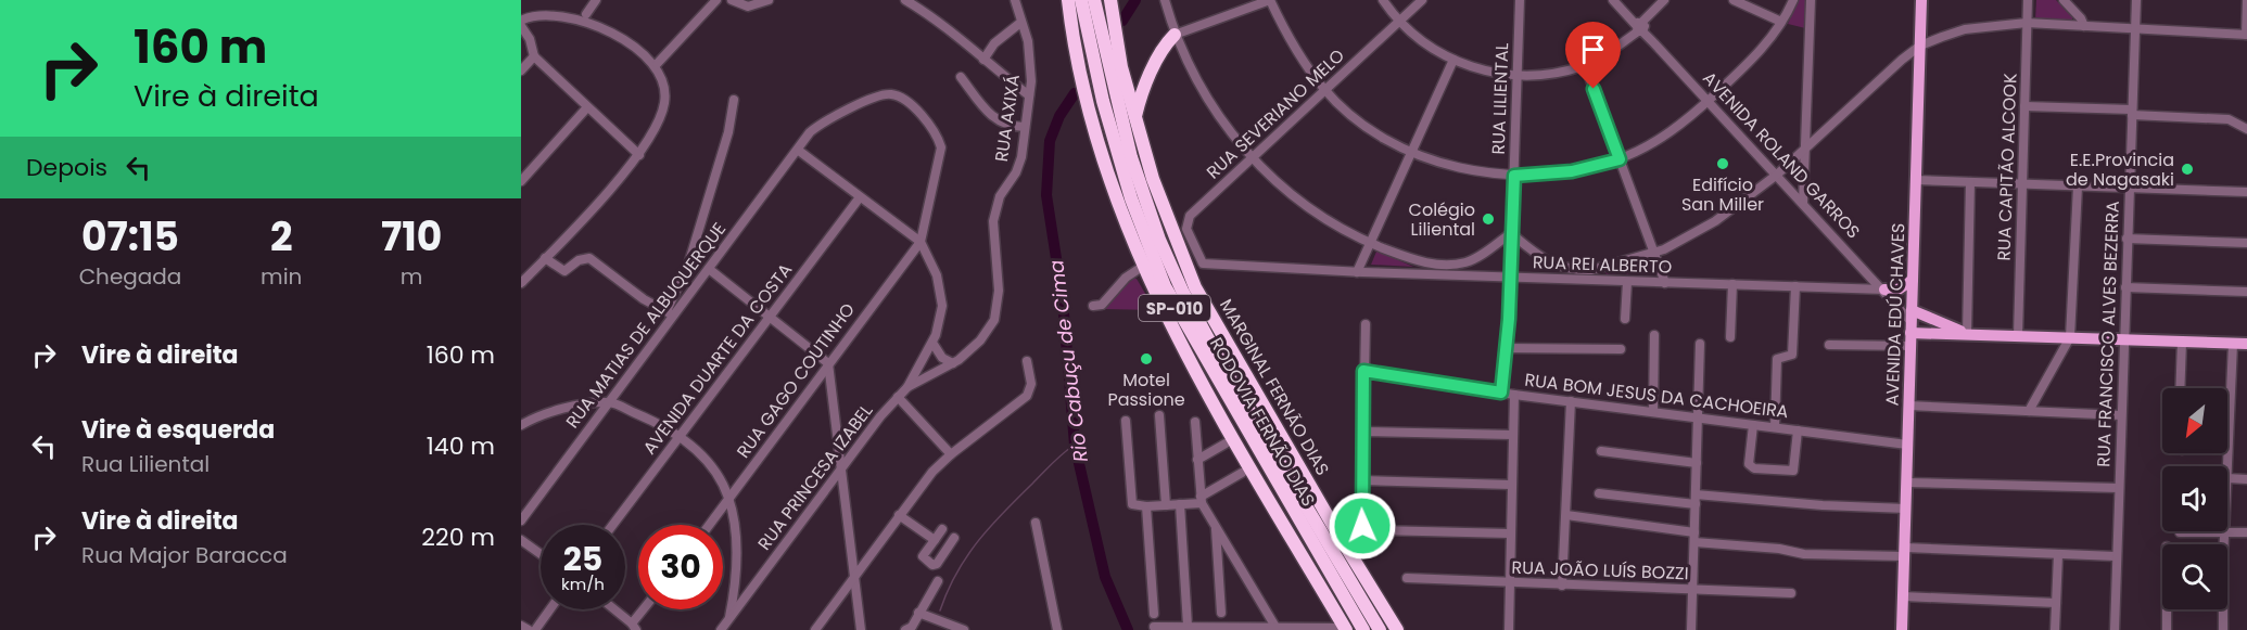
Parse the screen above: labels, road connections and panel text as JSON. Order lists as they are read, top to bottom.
{
  "streets": {
    "highway": ["SP-010", "MARGINAL FERNÃO DIAS", "RODOVIA FERNÃO DIAS"],
    "main road": ["AVENIDA ROLAND GARROS", "AVENIDA EDÚ CHAVES"],
    "street": [
      "RUA LILIENTAL",
      "RUA SEVERIANO MELO",
      "RUA AXIXÁ",
      "RUA CAPITÃO ALCOOK",
      "RUA REI ALBERTO",
      "RUA MATIAS DE ALBUQUERQUE",
      "RUA FRANCISCO ALVES BEZERRA",
      "AVENIDA DUARTE DA COSTA",
      "RUA GAGO COUTINHO",
      "RUA BOM JESUS DA CACHOEIRA",
      "RUA PRINCESA IZABEL",
      "RUA JOÃO LUÍS BOZZI"
    ]
  },
  "crossings": [
    ["RUA LILIENTAL", "RUA REI ALBERTO"],
    ["RUA LILIENTAL", "RUA BOM JESUS DA CACHOEIRA"],
    ["RUA SEVERIANO MELO", "RUA REI ALBERTO"],
    ["RUA AXIXÁ", "RUA PRINCESA IZABEL"],
    ["AVENIDA ROLAND GARROS", "RUA CAPITÃO ALCOOK"],
    ["AVENIDA ROLAND GARROS", "RUA REI ALBERTO"],
    ["AVENIDA ROLAND GARROS", "AVENIDA EDÚ CHAVES"],
    ["AVENIDA ROLAND GARROS", "RUA FRANCISCO ALVES BEZERRA"],
    ["AVENIDA EDÚ CHAVES", "RUA BOM JESUS DA CACHOEIRA"],
    ["RUA MATIAS DE ALBUQUERQUE", "RUA GAGO COUTINHO"],
    ["RUA MATIAS DE ALBUQUERQUE", "RUA PRINCESA IZABEL"],
    ["RUA GAGO COUTINHO", "RUA PRINCESA IZABEL"]
  ],
  "water": ["Rio Cabuçu de Cima"],
  "places": [
    "Edifício San Miller",
    "E.E.Provincia de Nagasaki",
    "Colégio Liliental",
    "Motel Passione"
  ],
  "north": "bottom left",
  "page": {
    "turn": ["160 m", "Vire à direita"],
    "then": "Depois",
    "eta": [
      "07:15",
      "Chegada",
      "2",
      "min",
      "710",
      "m"
    ],
    "list": [
      {
        "name": "Vire à direita",
        "value": "160 m"
      },
      {
        "name": "Vire à esquerda",
        "note": "Rua Liliental",
        "value": "140 m"
      },
      {
        "name": "Vire à direita",
        "note": "Rua Major Baracca",
        "value": "220 m"
      }
    ],
    "speed": "25 km/h",
    "limit": "30"
  }
}
